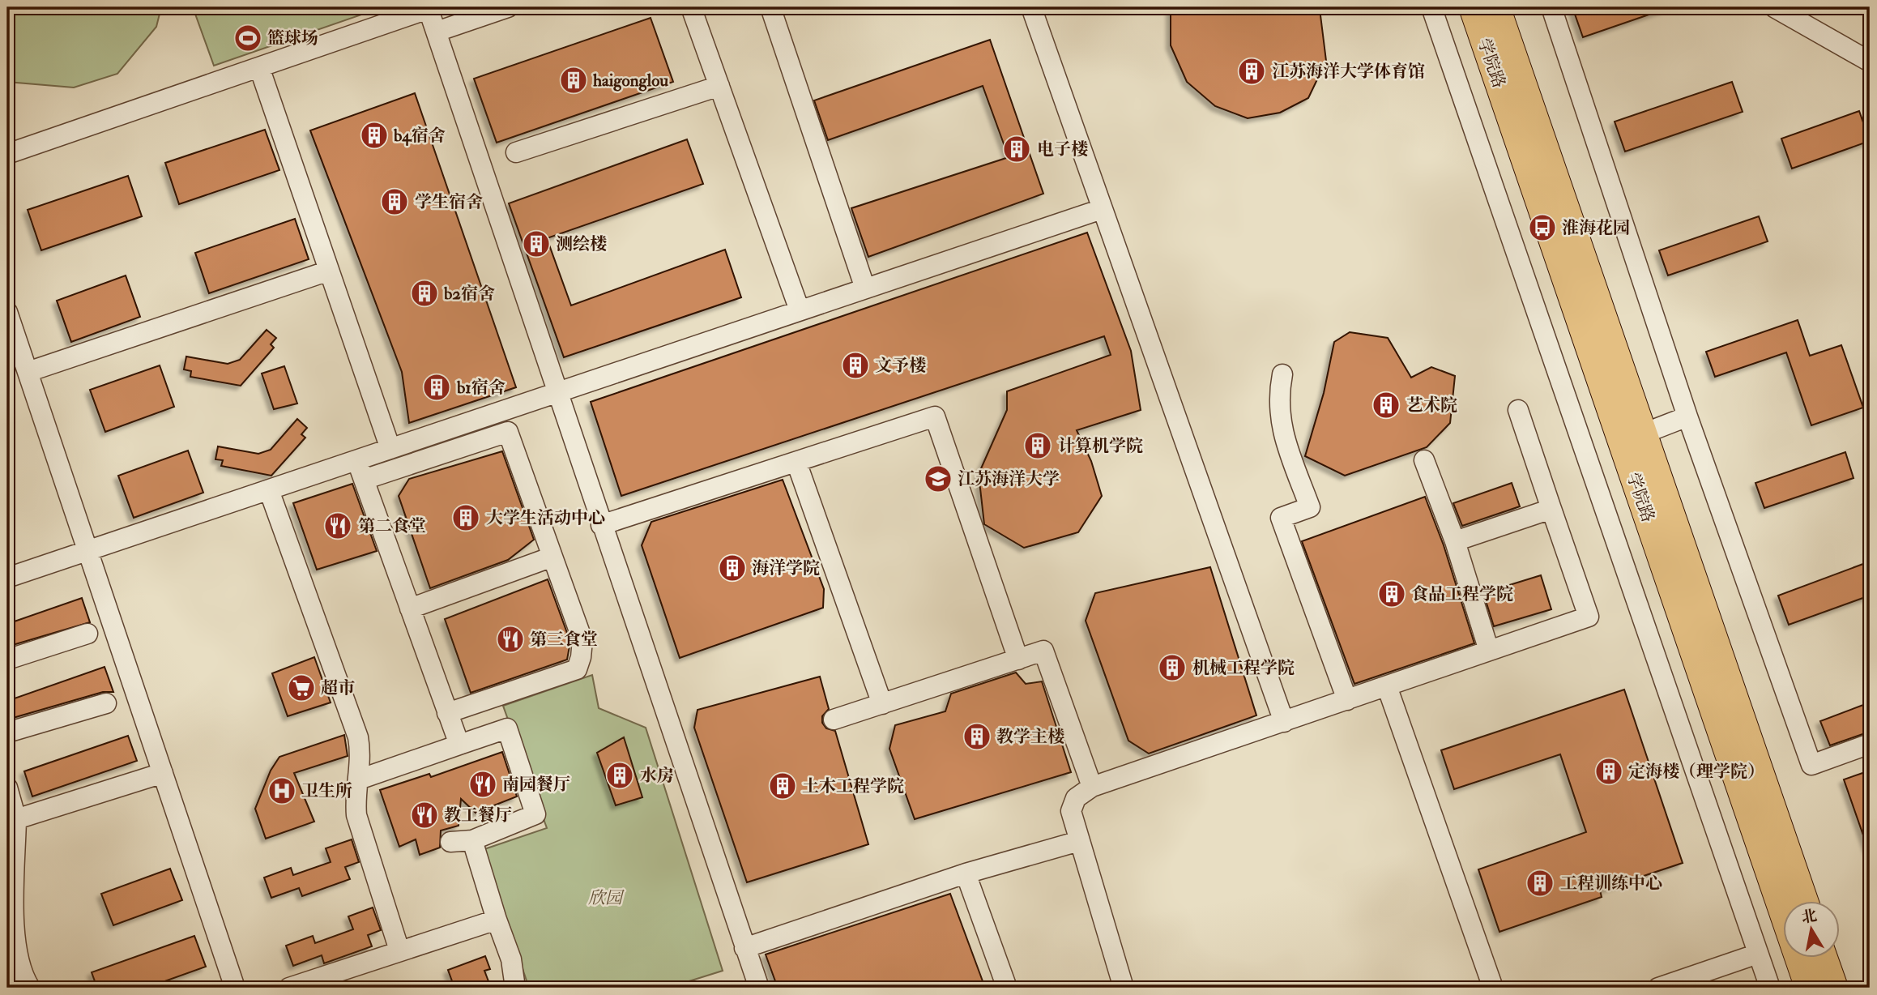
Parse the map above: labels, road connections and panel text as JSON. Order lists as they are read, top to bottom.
{
  "streets": {
    "main road": ["学院路"]
  },
  "parks": ["欣园"],
  "places": {
    "sports": ["篮球场"],
    "building": [
      "江苏海洋大学体育馆",
      "haigonglou",
      "b4宿舍",
      "电子楼",
      "学生宿舍",
      "测绘楼",
      "b2宿舍",
      "文予楼",
      "b1宿舍",
      "艺术院",
      "计算机学院",
      "大学生活动中心",
      "海洋学院",
      "食品工程学院",
      "机械工程学院",
      "教学主楼",
      "定海楼（理学院）",
      "水房",
      "土木工程学院",
      "工程训练中心"
    ],
    "bus stop": ["淮海花园"],
    "school or university": ["江苏海洋大学"],
    "restaurant": [
      "第二食堂",
      "第三食堂",
      "南园餐厅",
      "教工餐厅"
    ],
    "supermarket": ["超市"],
    "hospital": ["卫生所"]
  },
  "north": "top"
}
